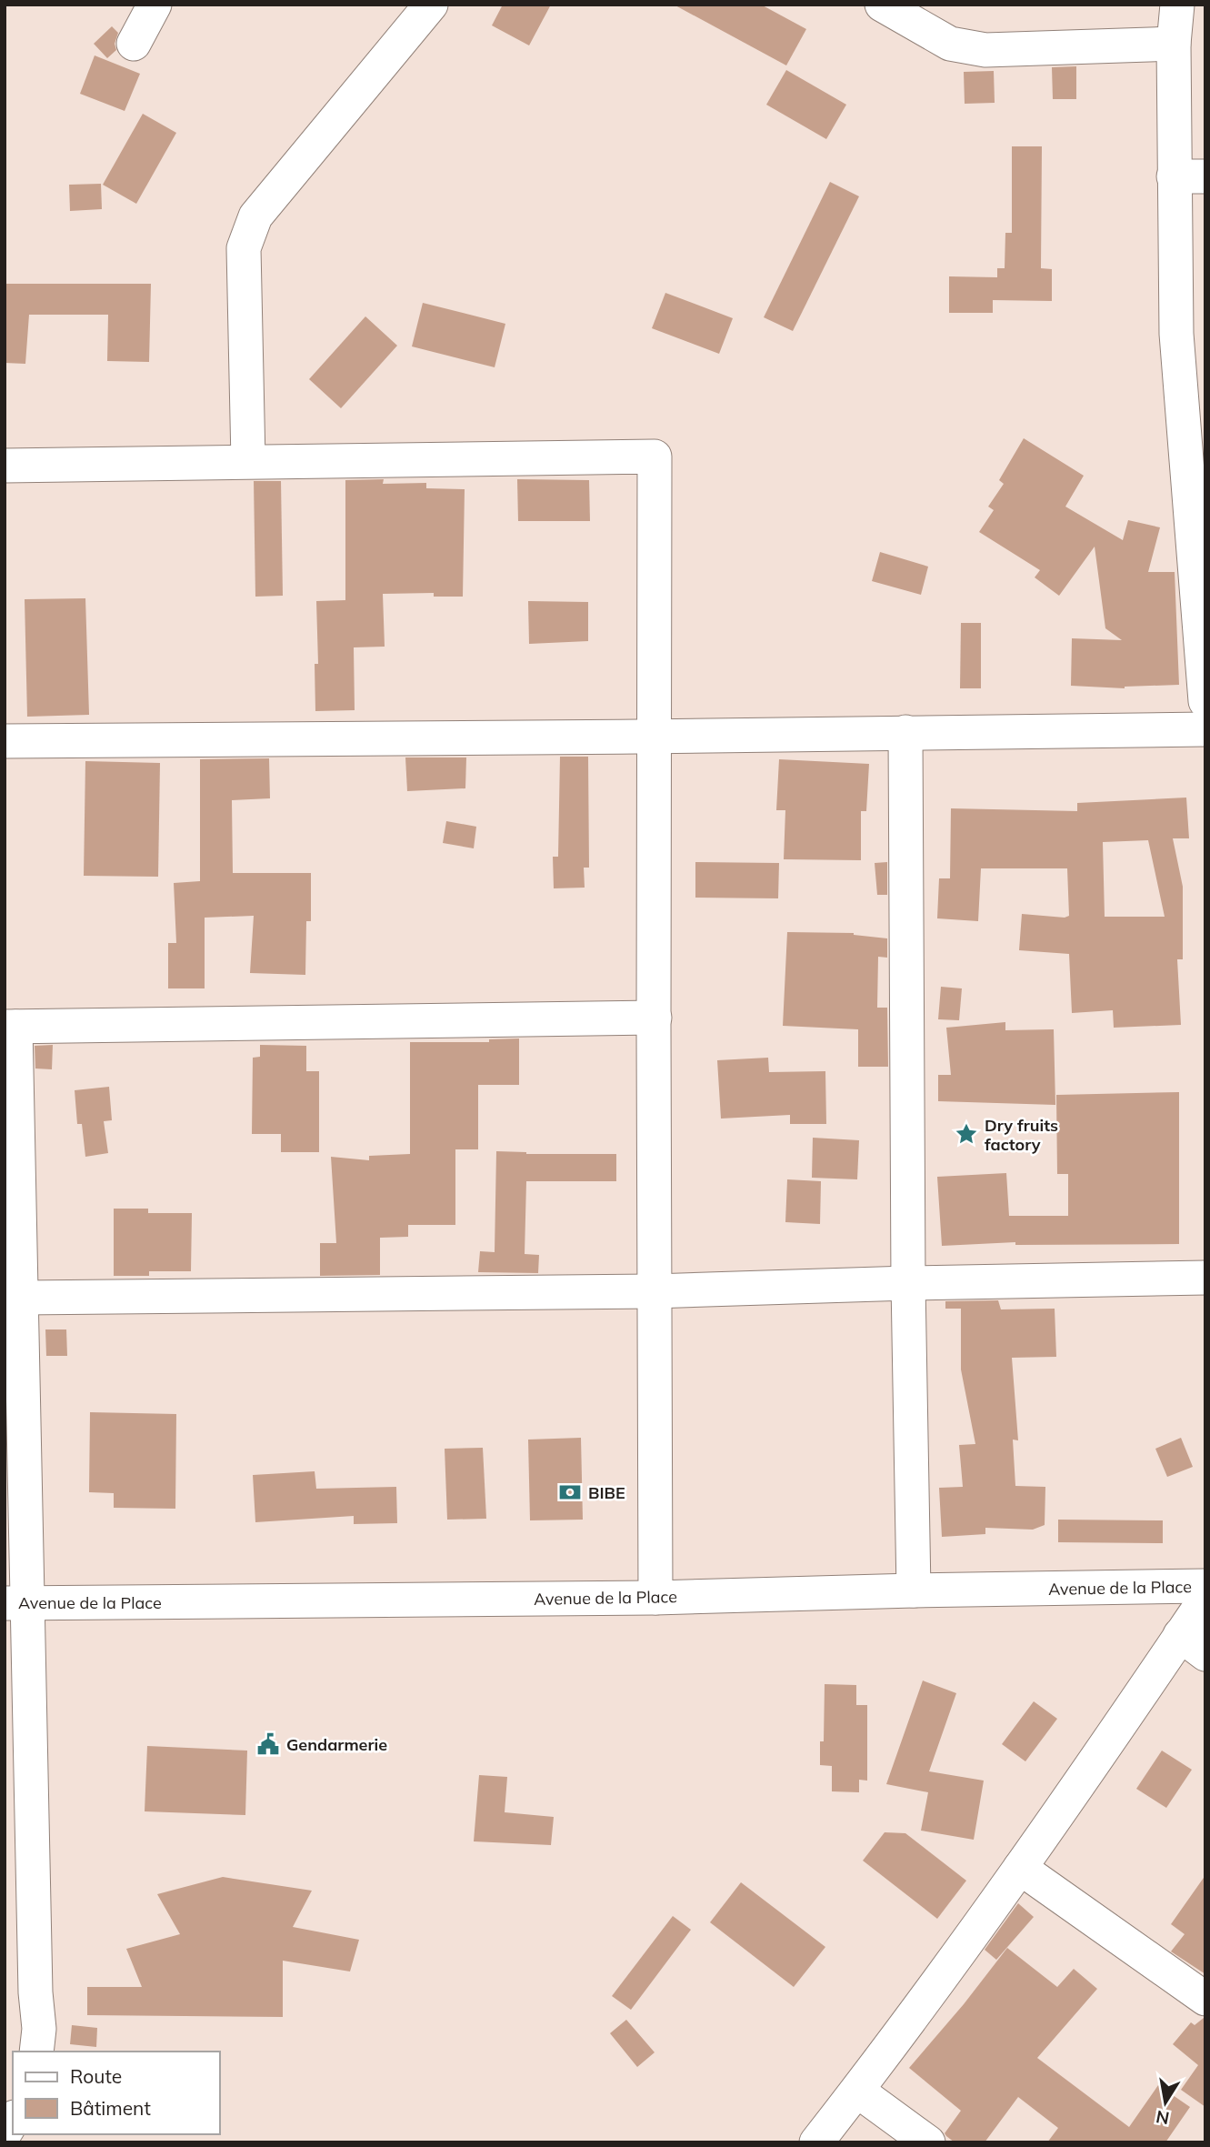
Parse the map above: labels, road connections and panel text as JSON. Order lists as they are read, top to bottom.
{
  "streets": {
    "street": ["Avenue de la Place"]
  },
  "places": {
    "place": ["Dry fruits factory"],
    "bank": ["BIBE"],
    "public building": ["Gendarmerie"]
  },
  "legend": ["Route", "Bâtiment"],
  "north": "bottom"
}
